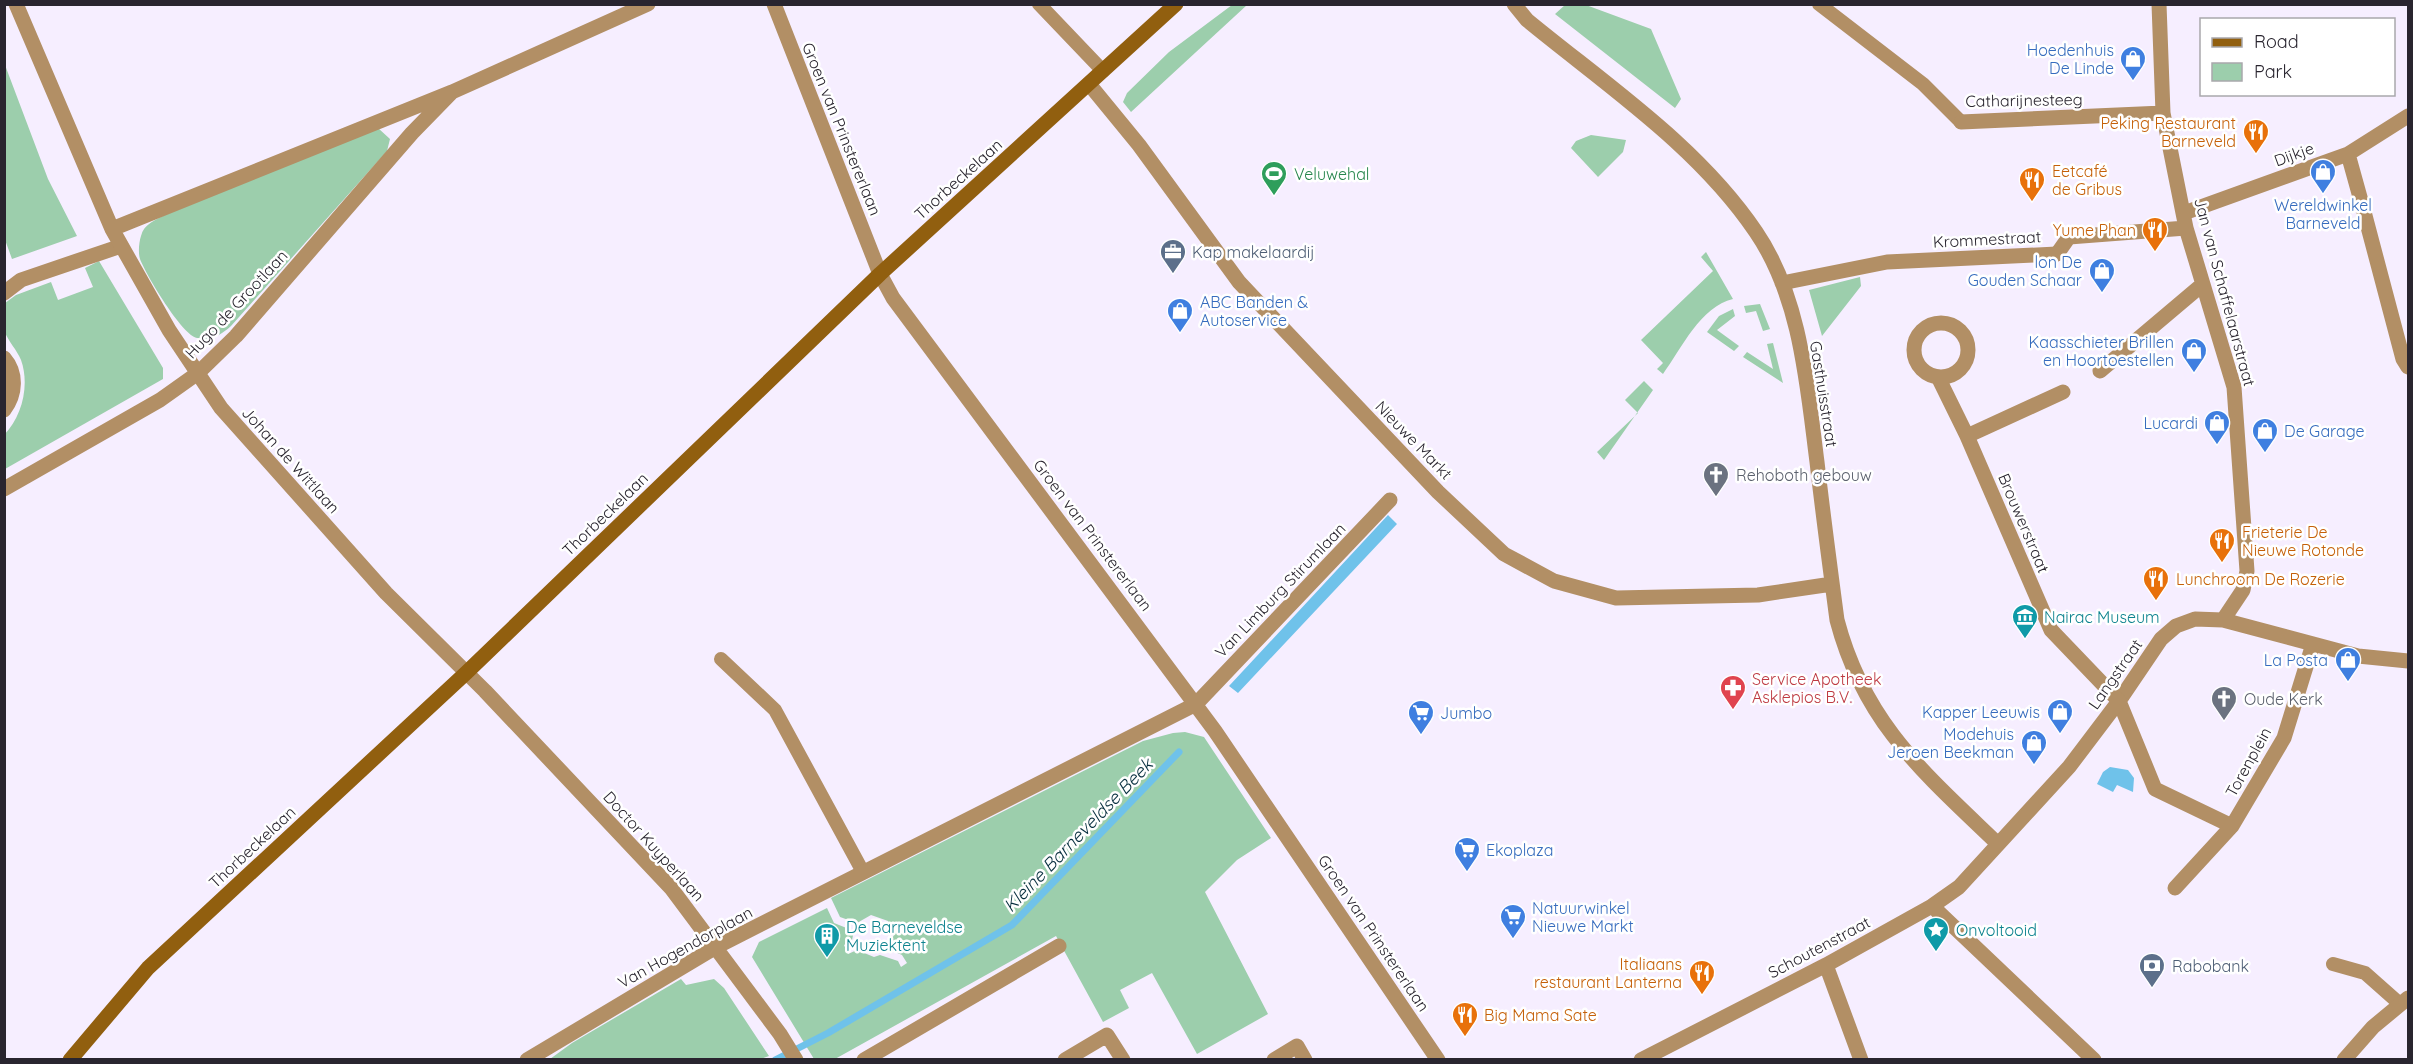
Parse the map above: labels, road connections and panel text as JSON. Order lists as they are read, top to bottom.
{
  "streets": {
    "main road": ["Thorbeckelaan"],
    "street": [
      "Catharijnesteeg",
      "Groen van Prinstererlaan",
      "Dijkje",
      "Krommestraat",
      "Jan van Schaffelaarstraat",
      "Hugo de Grootlaan",
      "Gasthuisstraat",
      "Nieuwe Markt",
      "Johan de Wittlaan",
      "Brouwerstraat",
      "Van Limburg Stirumlaan",
      "Langstraat",
      "Torenplein",
      "Doctor Kuyperlaan",
      "Van Hogendorplaan",
      "Schoutenstraat"
    ]
  },
  "crossings": [
    ["Catharijnesteeg", "Jan van Schaffelaarstraat"],
    ["Groen van Prinstererlaan", "Thorbeckelaan"],
    ["Groen van Prinstererlaan", "Van Limburg Stirumlaan"],
    ["Groen van Prinstererlaan", "Van Hogendorplaan"],
    ["Dijkje", "Krommestraat"],
    ["Dijkje", "Jan van Schaffelaarstraat"],
    ["Thorbeckelaan", "Nieuwe Markt"],
    ["Thorbeckelaan", "Johan de Wittlaan"],
    ["Thorbeckelaan", "Doctor Kuyperlaan"],
    ["Krommestraat", "Jan van Schaffelaarstraat"],
    ["Krommestraat", "Gasthuisstraat"],
    ["Jan van Schaffelaarstraat", "Langstraat"],
    ["Hugo de Grootlaan", "Johan de Wittlaan"],
    ["Gasthuisstraat", "Nieuwe Markt"],
    ["Gasthuisstraat", "Langstraat"],
    ["Gasthuisstraat", "Schoutenstraat"],
    ["Johan de Wittlaan", "Doctor Kuyperlaan"],
    ["Brouwerstraat", "Langstraat"],
    ["Van Limburg Stirumlaan", "Van Hogendorplaan"],
    ["Langstraat", "Torenplein"],
    ["Langstraat", "Schoutenstraat"],
    ["Doctor Kuyperlaan", "Van Hogendorplaan"]
  ],
  "water": ["Kleine Barneveldse Beek"],
  "places": {
    "shop": [
      "Hoedenhuis De Linde",
      "Wereldwinkel Barneveld",
      "lon De Gouden Schaar",
      "ABC Banden & Autoservice",
      "Kaasschieter Brillen en Hoortoestellen",
      "Lucardi",
      "De Garage",
      "La Posta",
      "Kapper Leeuwis",
      "Modehuis Jeroen Beekman"
    ],
    "restaurant": [
      "Peking Restaurant Barneveld",
      "Eetcafé de Gribus",
      "Yume Phan",
      "Frieterie De Nieuwe Rotonde",
      "Lunchroom De Rozerie",
      "Italiaans restaurant Lanterna",
      "Big Mama Sate"
    ],
    "sports": ["Veluwehal"],
    "office": ["Kap makelaardij"],
    "church": ["Rehoboth gebouw", "Oude Kerk"],
    "museum": ["Nairac Museum"],
    "pharmacy": ["Service Apotheek Asklepios B.V."],
    "supermarket": ["Jumbo", "Ekoplaza", "Natuurwinkel Nieuwe Markt"],
    "place": ["Onvoltooid"],
    "building": ["De Barneveldse Muziektent"],
    "bank": ["Rabobank"]
  },
  "legend": ["Road", "Park"]
}
